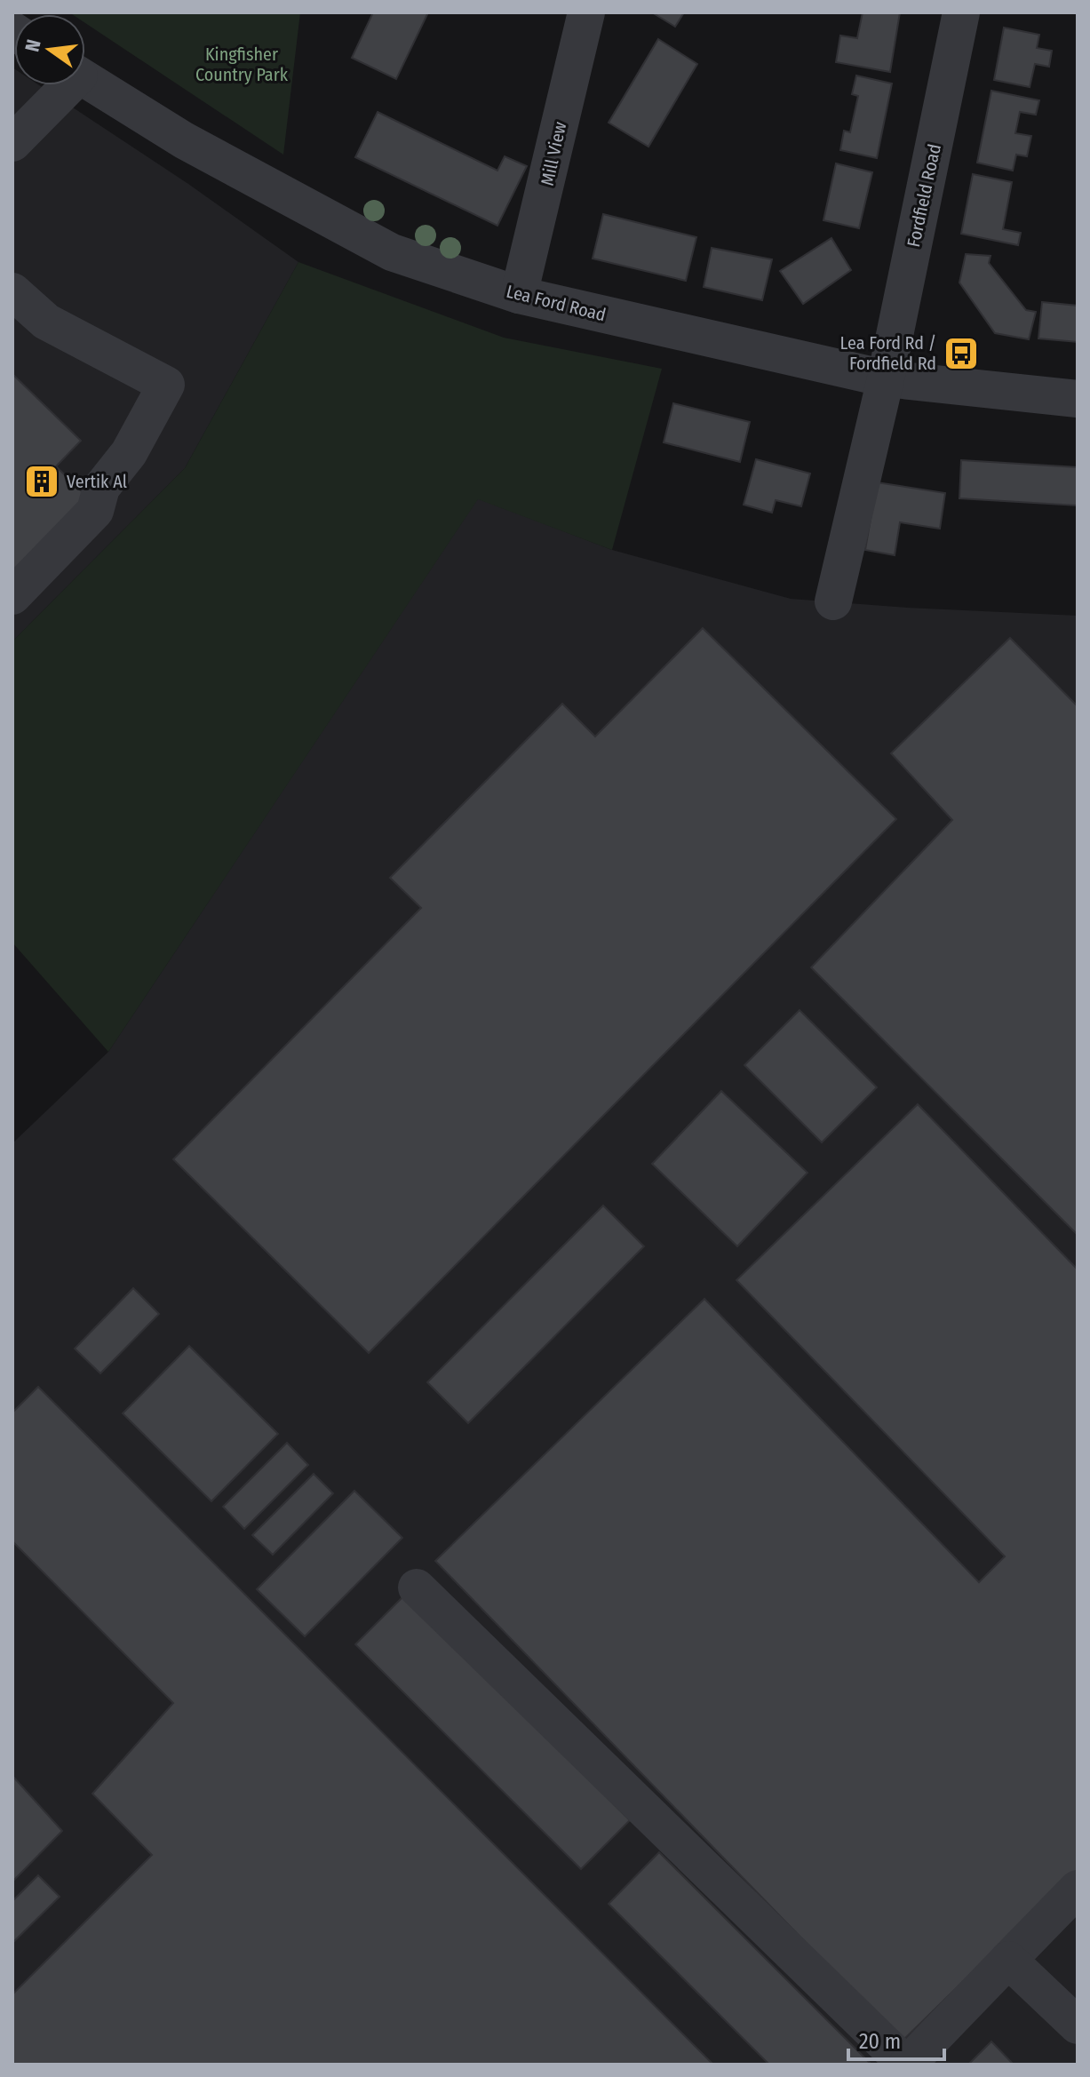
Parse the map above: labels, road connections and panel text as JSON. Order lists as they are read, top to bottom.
{
  "streets": {
    "street": ["Mill View", "Fordfield Road", "Lea Ford Road"]
  },
  "crossings": [
    ["Mill View", "Lea Ford Road"],
    ["Fordfield Road", "Lea Ford Road"]
  ],
  "parks": ["Kingfisher Country Park"],
  "places": {
    "bus stop": ["Lea Ford Rd / Fordfield Rd"],
    "building": ["Vertik Al"]
  },
  "scale_bar": "20 m",
  "north": "left"
}
